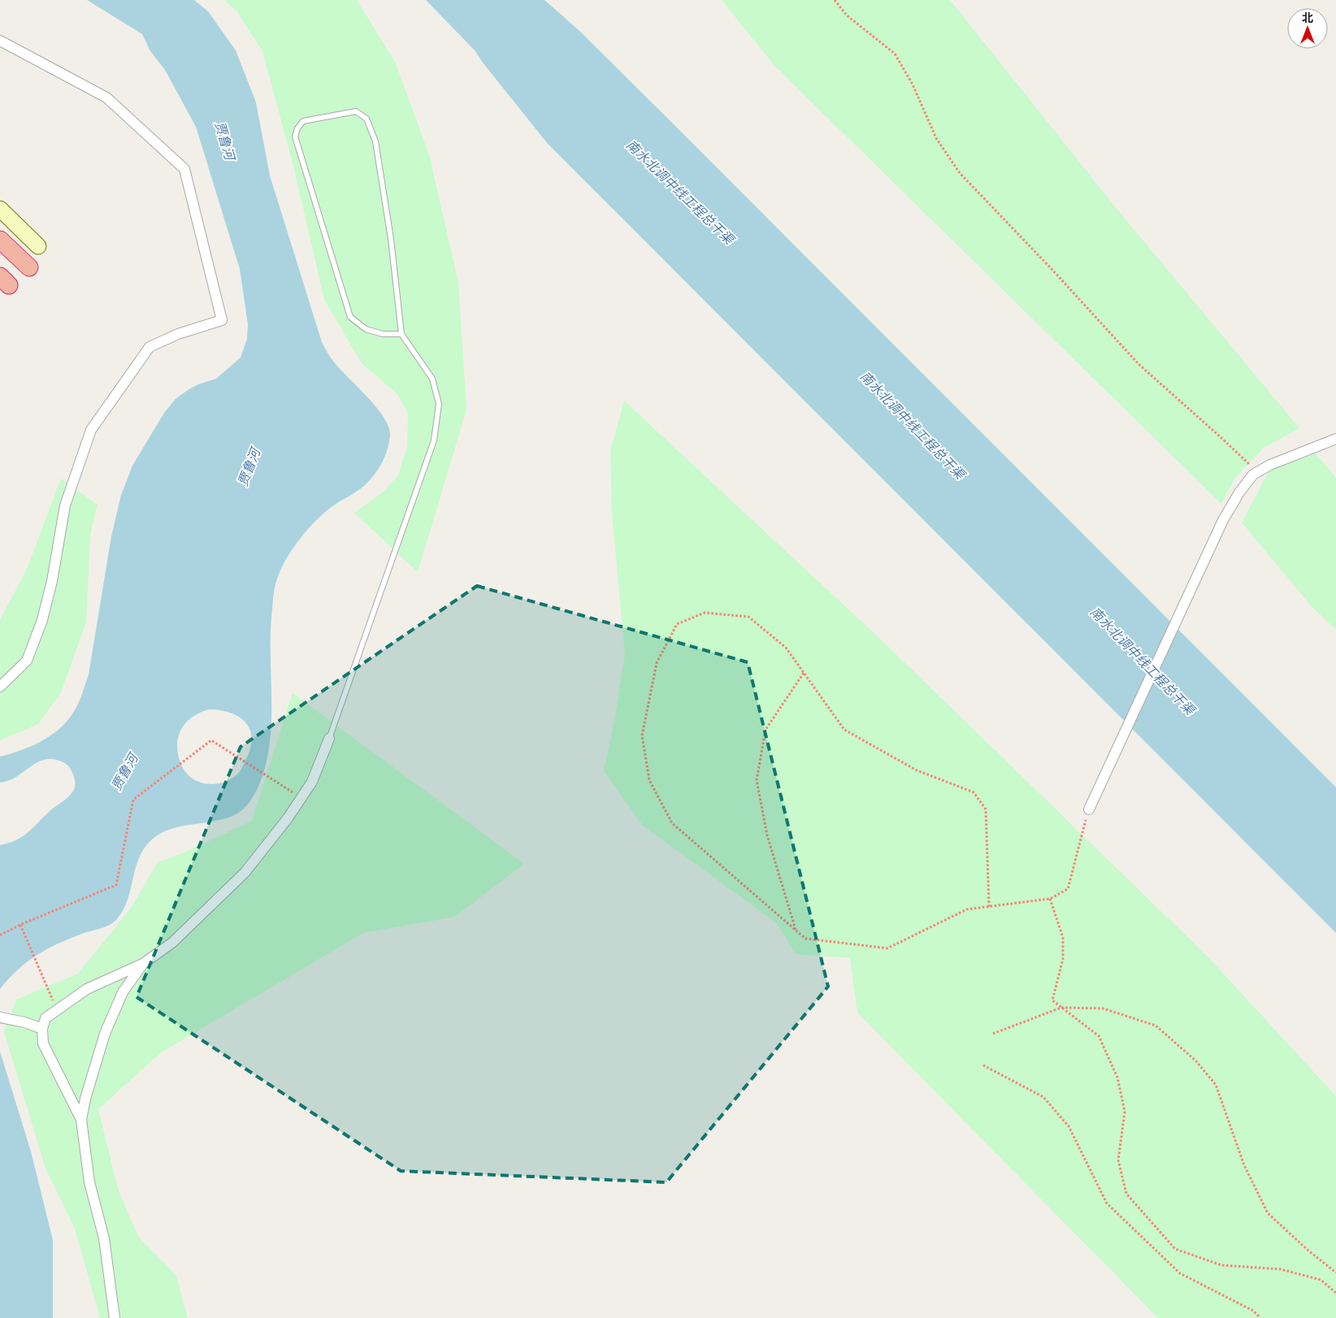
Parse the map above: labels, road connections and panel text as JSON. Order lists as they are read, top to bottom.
{
  "water": ["贾鲁河", "南水北调中线工程总干渠"],
  "north": "top"
}
